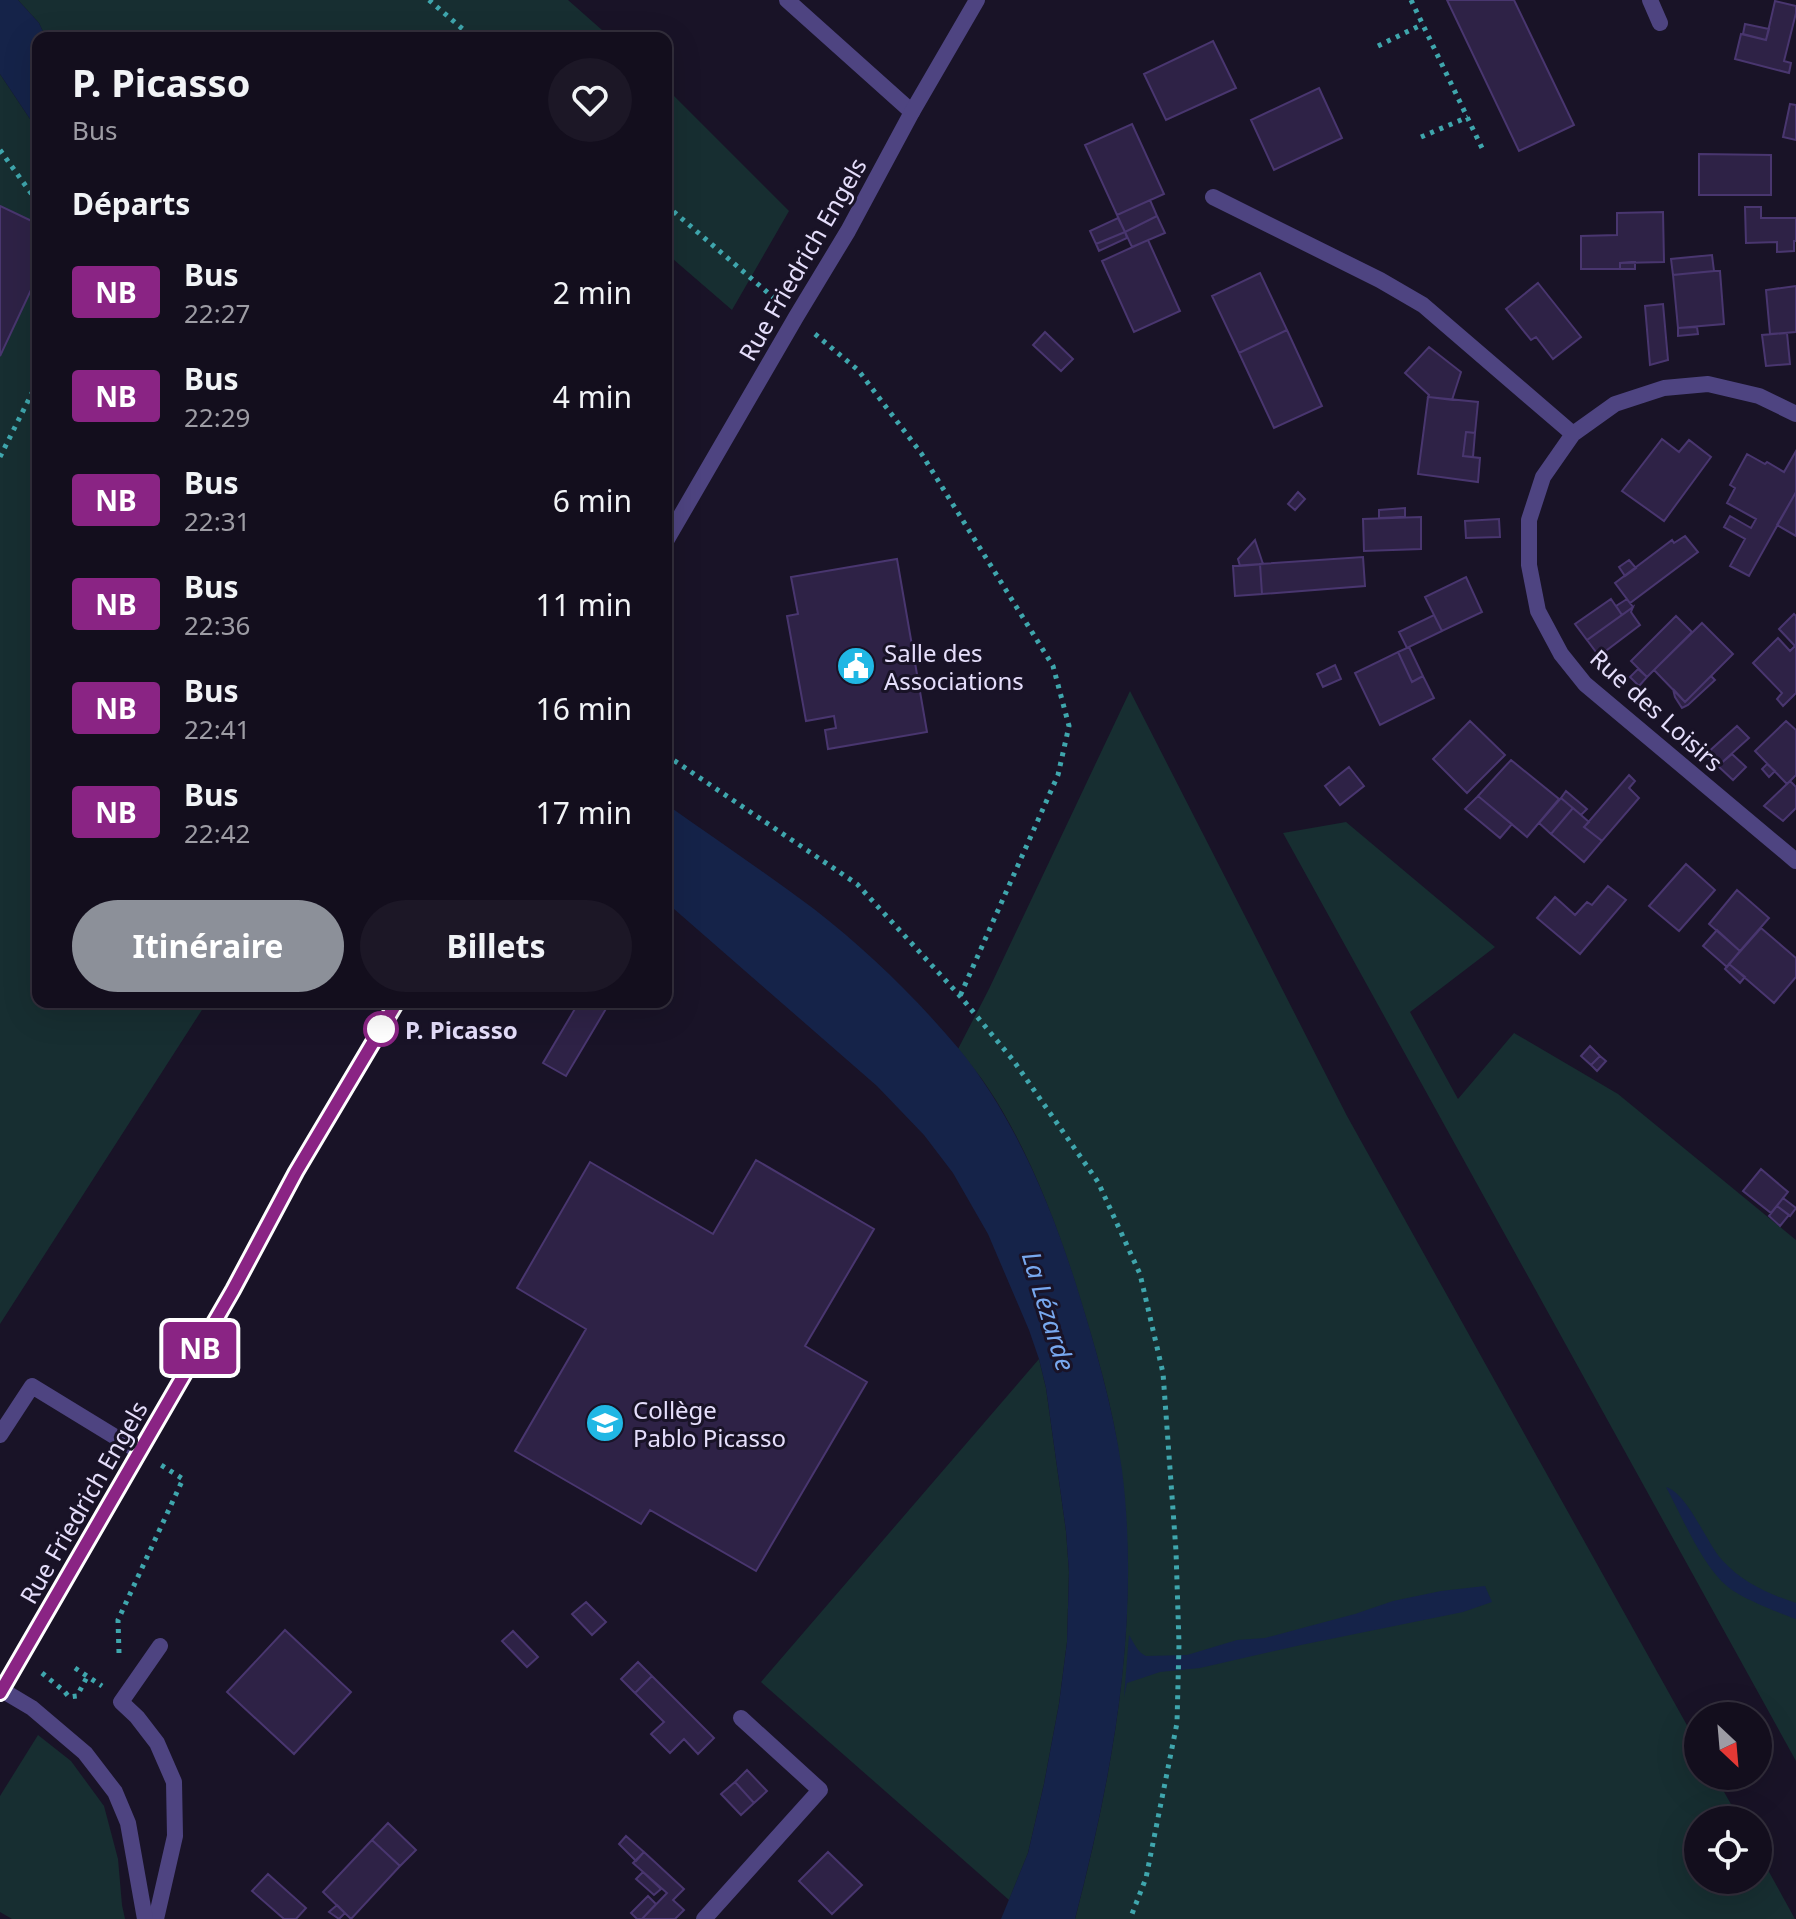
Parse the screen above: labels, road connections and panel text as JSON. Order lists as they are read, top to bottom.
{
  "streets": {
    "street": ["Rue Friedrich Engels", "Rue des Loisirs"]
  },
  "water": ["La Lézarde"],
  "places": {
    "public building": ["Salle des Associations"],
    "other": ["P. Picasso"],
    "school or university": ["Collège Pablo Picasso"]
  },
  "lines": ["bus line NB"],
  "north": "bottom right",
  "page": {
    "on_map": "NB",
    "heading": [
      ["P. Picasso", "Bus"],
      "Départs"
    ],
    "list": [
      {
        "mark": "NB",
        "name": "Bus",
        "note": "22:27",
        "value": "2 min"
      },
      {
        "mark": "NB",
        "name": "Bus",
        "note": "22:29",
        "value": "4 min"
      },
      {
        "mark": "NB",
        "name": "Bus",
        "note": "22:31",
        "value": "6 min"
      },
      {
        "mark": "NB",
        "name": "Bus",
        "note": "22:36",
        "value": "11 min"
      },
      {
        "mark": "NB",
        "name": "Bus",
        "note": "22:41",
        "value": "16 min"
      },
      {
        "mark": "NB",
        "name": "Bus",
        "note": "22:42",
        "value": "17 min"
      }
    ],
    "buttons": ["Itinéraire", "Billets"]
  }
}
